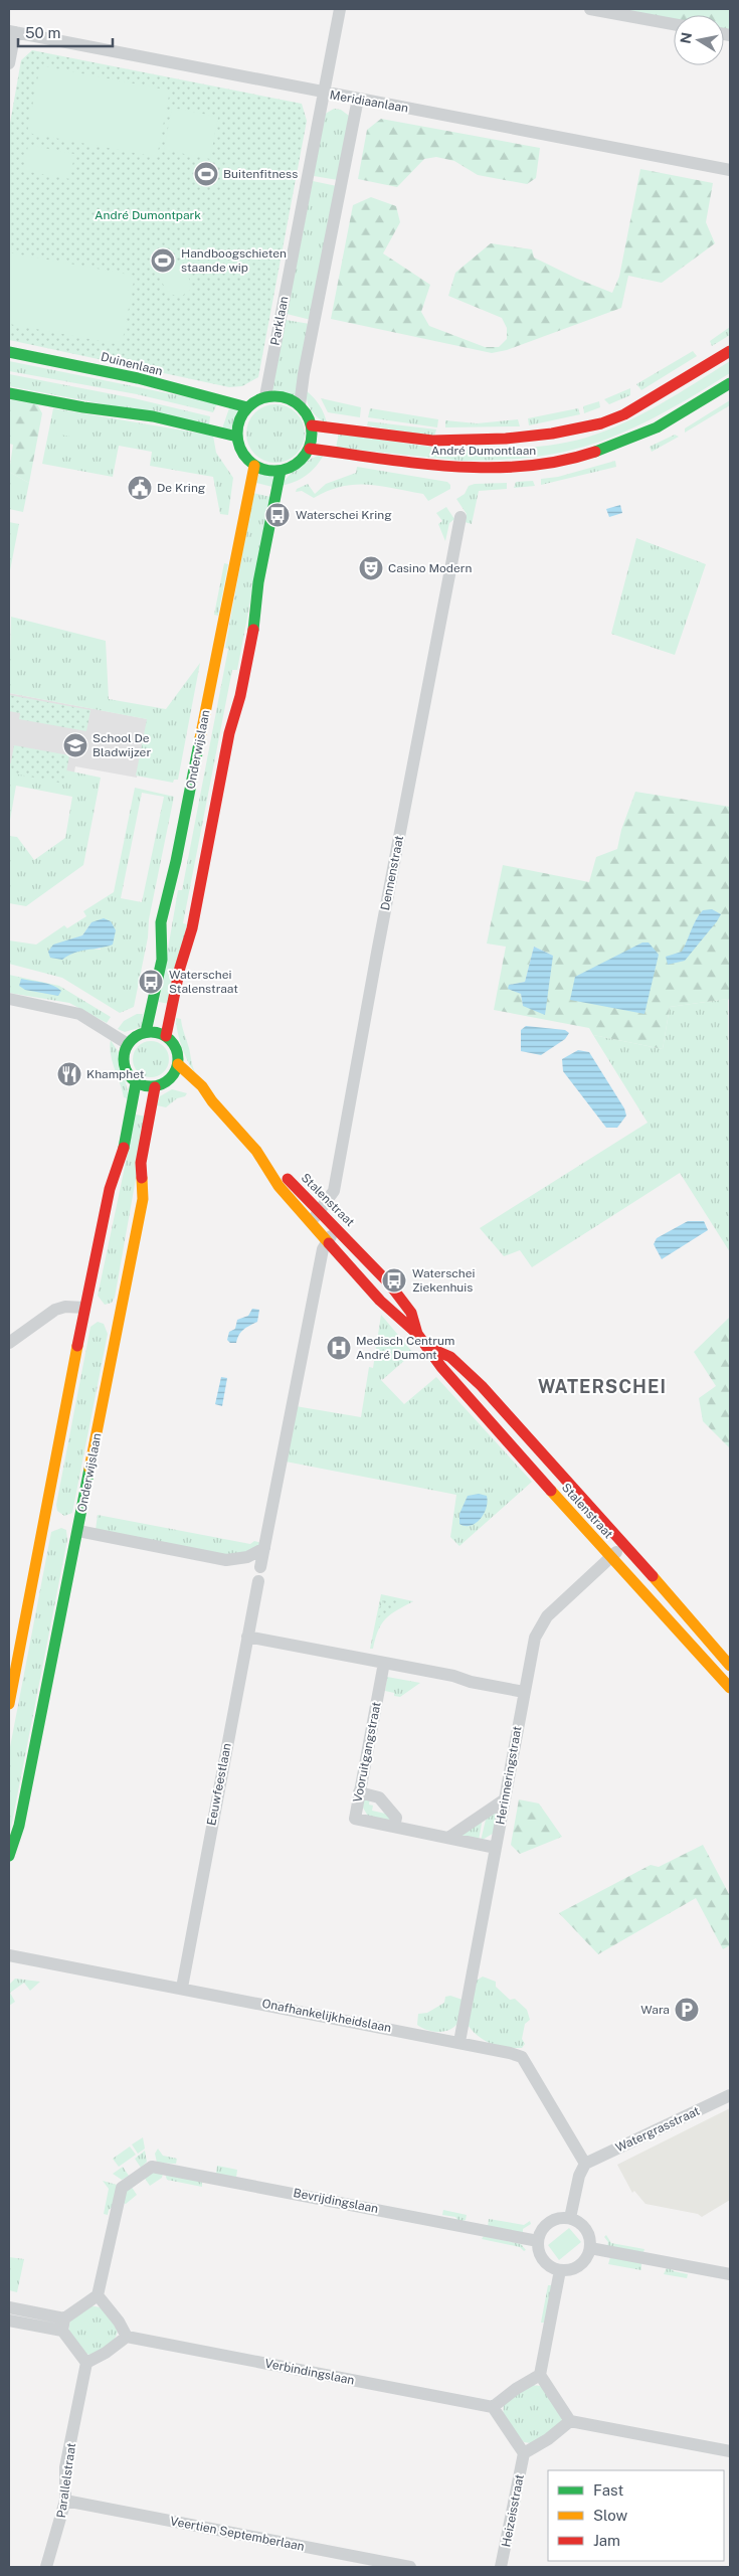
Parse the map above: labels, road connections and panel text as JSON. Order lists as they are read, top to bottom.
{
  "streets": {
    "main road": [
      "Duinenlaan",
      "André Dumontlaan",
      "Onderwijslaan",
      "Stalenstraat"
    ],
    "street": [
      "Meridiaanlaan",
      "Parklaan",
      "Dennenstraat",
      "Vooruitgangstraat",
      "Herinneringstraat",
      "Eeuwfeestlaan",
      "Onafhankelijkheidslaan",
      "Watergrasstraat",
      "Bevrijdingslaan",
      "Verbindingslaan",
      "Parallelstraat",
      "Heizeisstraat",
      "Veertien Septemberlaan"
    ]
  },
  "crossings": [
    ["Meridiaanlaan", "Parklaan"],
    ["Parklaan", "Duinenlaan"],
    ["Parklaan", "André Dumontlaan"],
    ["Parklaan", "Onderwijslaan"],
    ["Duinenlaan", "André Dumontlaan"],
    ["Duinenlaan", "Onderwijslaan"],
    ["André Dumontlaan", "Onderwijslaan"],
    ["Onderwijslaan", "Stalenstraat"],
    ["Dennenstraat", "Stalenstraat"],
    ["Stalenstraat", "Herinneringstraat"],
    ["Vooruitgangstraat", "Herinneringstraat"],
    ["Herinneringstraat", "Onafhankelijkheidslaan"],
    ["Eeuwfeestlaan", "Onafhankelijkheidslaan"],
    ["Onafhankelijkheidslaan", "Watergrasstraat"],
    ["Parallelstraat", "Veertien Septemberlaan"]
  ],
  "districts": ["WATERSCHEI"],
  "parks": ["André Dumontpark"],
  "places": {
    "sports": ["Buitenfitness", "Handboogschieten staande wip"],
    "public building": ["De Kring"],
    "bus stop": ["Waterschei Kring", "Waterschei Stalenstraat", "Waterschei Ziekenhuis"],
    "theatre": ["Casino Modern"],
    "school or university": ["School De Bladwijzer"],
    "restaurant": ["Khamphet"],
    "hospital": ["Medisch Centrum André Dumont"],
    "parking": ["Wara"]
  },
  "legend": ["Fast", "Slow", "Jam"],
  "scale_bar": "50 m",
  "north": "left"
}
